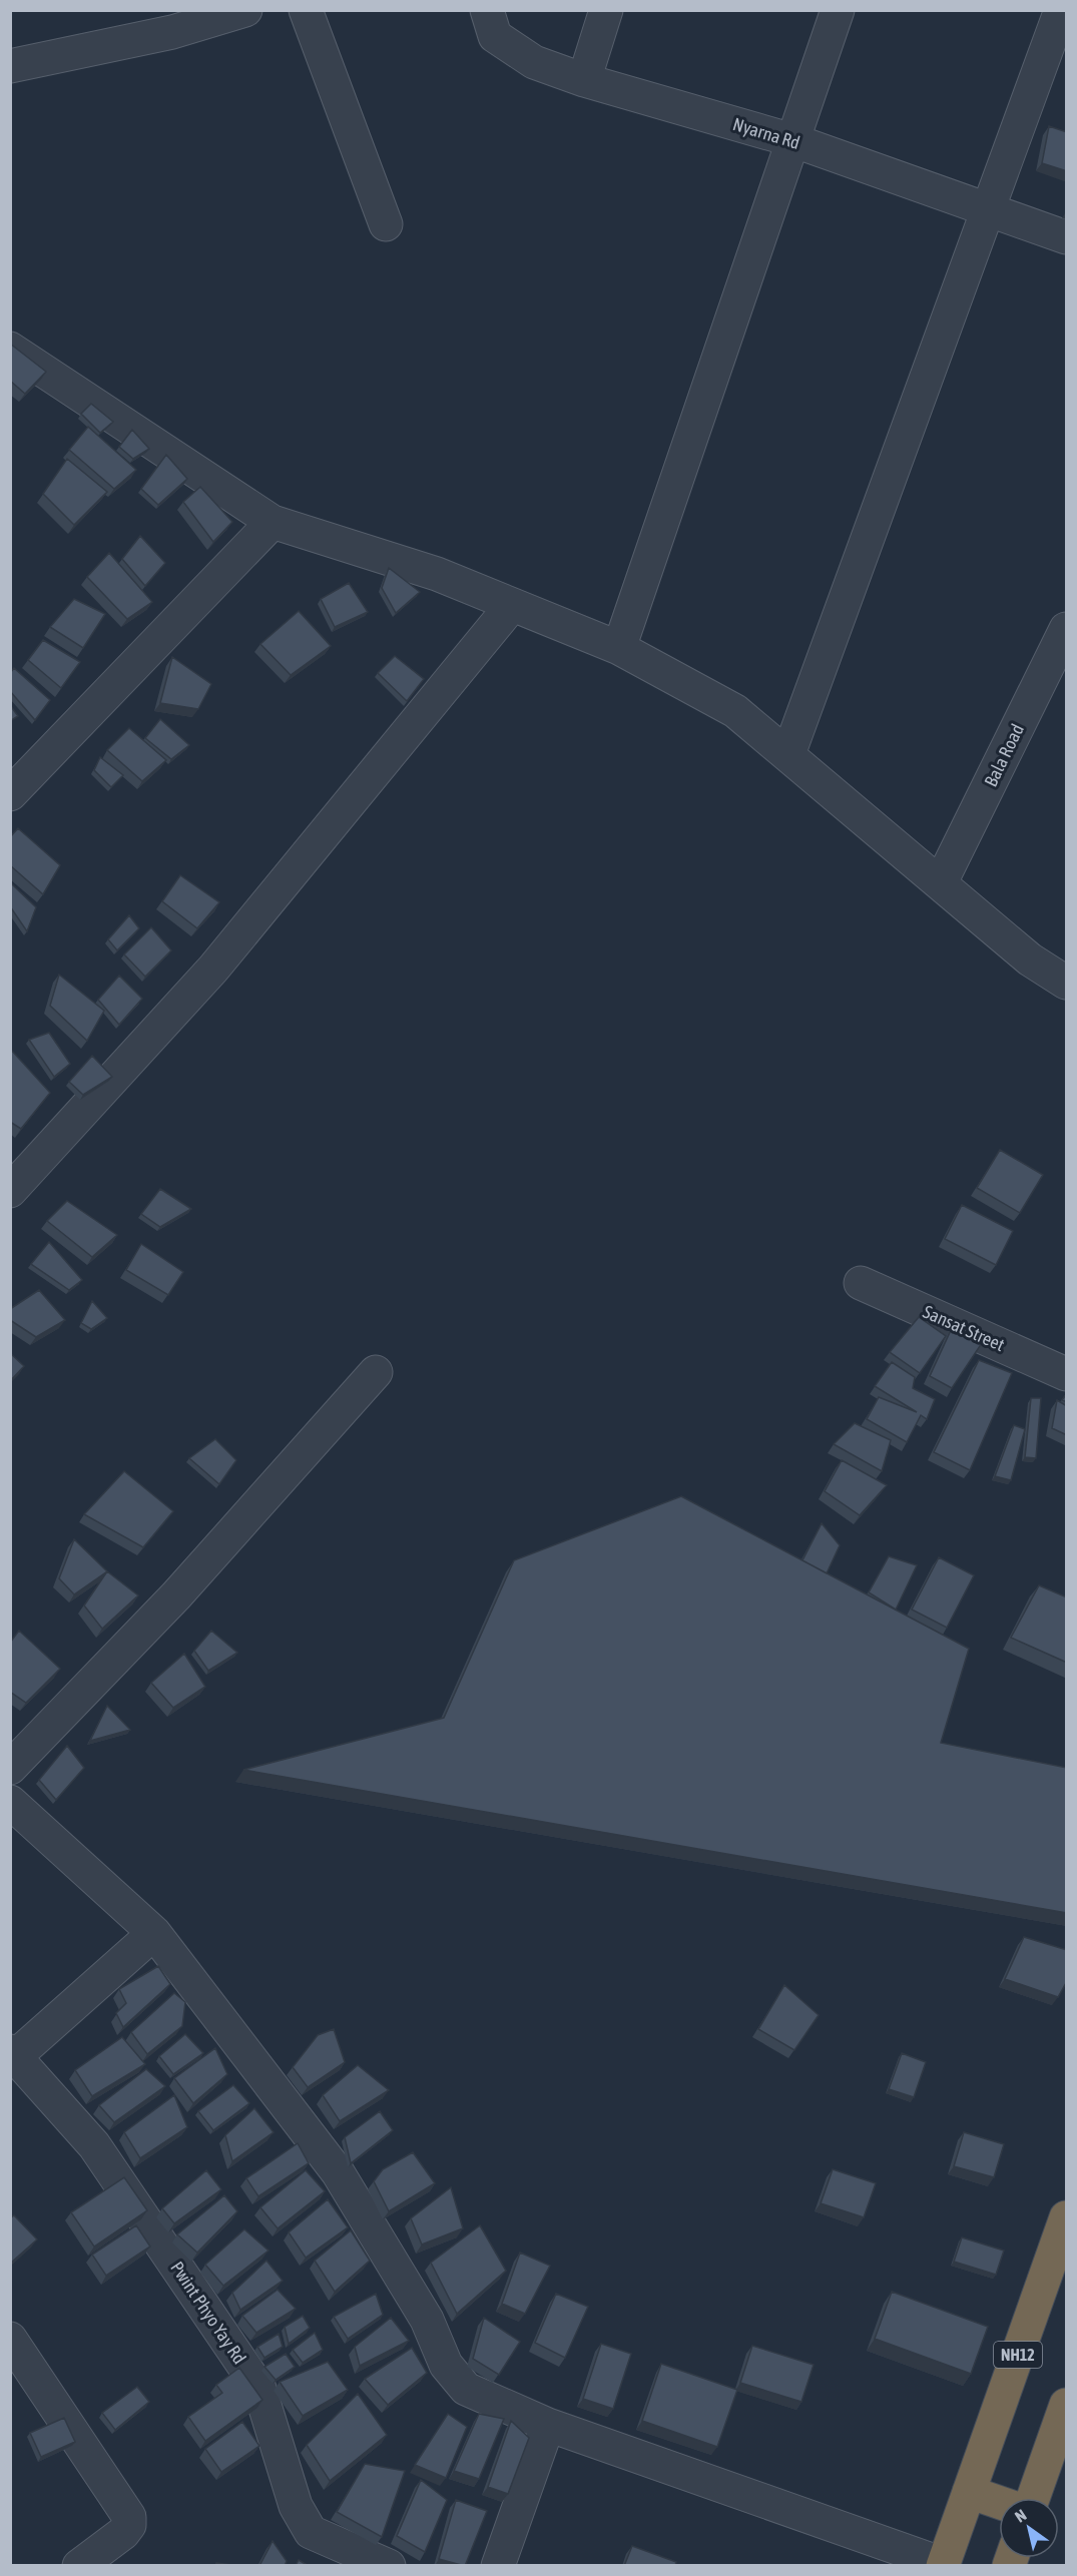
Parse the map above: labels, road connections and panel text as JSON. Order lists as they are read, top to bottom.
{
  "streets": {
    "highway": ["NH12"],
    "street": [
      "Nyarna Rd",
      "Bala Road",
      "Sansat Street",
      "Pwint Phyo Yay Rd"
    ]
  },
  "north": "top left"
}
